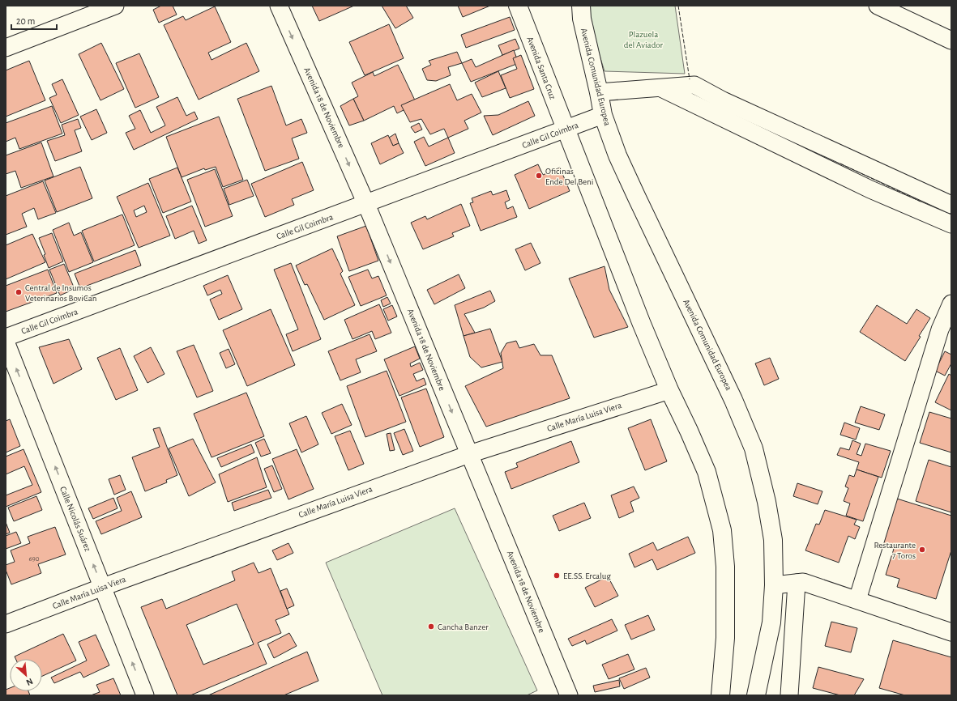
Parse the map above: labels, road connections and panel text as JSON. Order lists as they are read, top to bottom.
{
  "streets": {
    "main road": ["Avenida Santa Cruz", "Avenida Comunidad Europea"],
    "street": [
      "Avenida 18 de Noviembre",
      "Calle Gil Coimbra",
      "Calle María Luisa Viera",
      "Calle Nicolás Suárez"
    ]
  },
  "crossings": [
    ["Avenida Santa Cruz", "Calle Gil Coimbra"],
    ["Avenida Santa Cruz", "Calle María Luisa Viera"],
    ["Avenida Comunidad Europea", "Calle Gil Coimbra"],
    ["Avenida 18 de Noviembre", "Calle Gil Coimbra"],
    ["Avenida 18 de Noviembre", "Calle María Luisa Viera"],
    ["Calle María Luisa Viera", "Calle Nicolás Suárez"]
  ],
  "one_way": ["Avenida 18 de Noviembre", "Calle Nicolás Suárez"],
  "parks": ["Plazuela del Aviador"],
  "places": [
    "Oficinas Ende Del Beni",
    "Central de Insumos Veterinarios BoviCan",
    "Restaurante 7 Toros",
    "EE.SS. Ercalug",
    "Cancha Banzer"
  ],
  "house_numbers": ["690"],
  "scale_bar": "20 m",
  "north": "bottom right"
}
